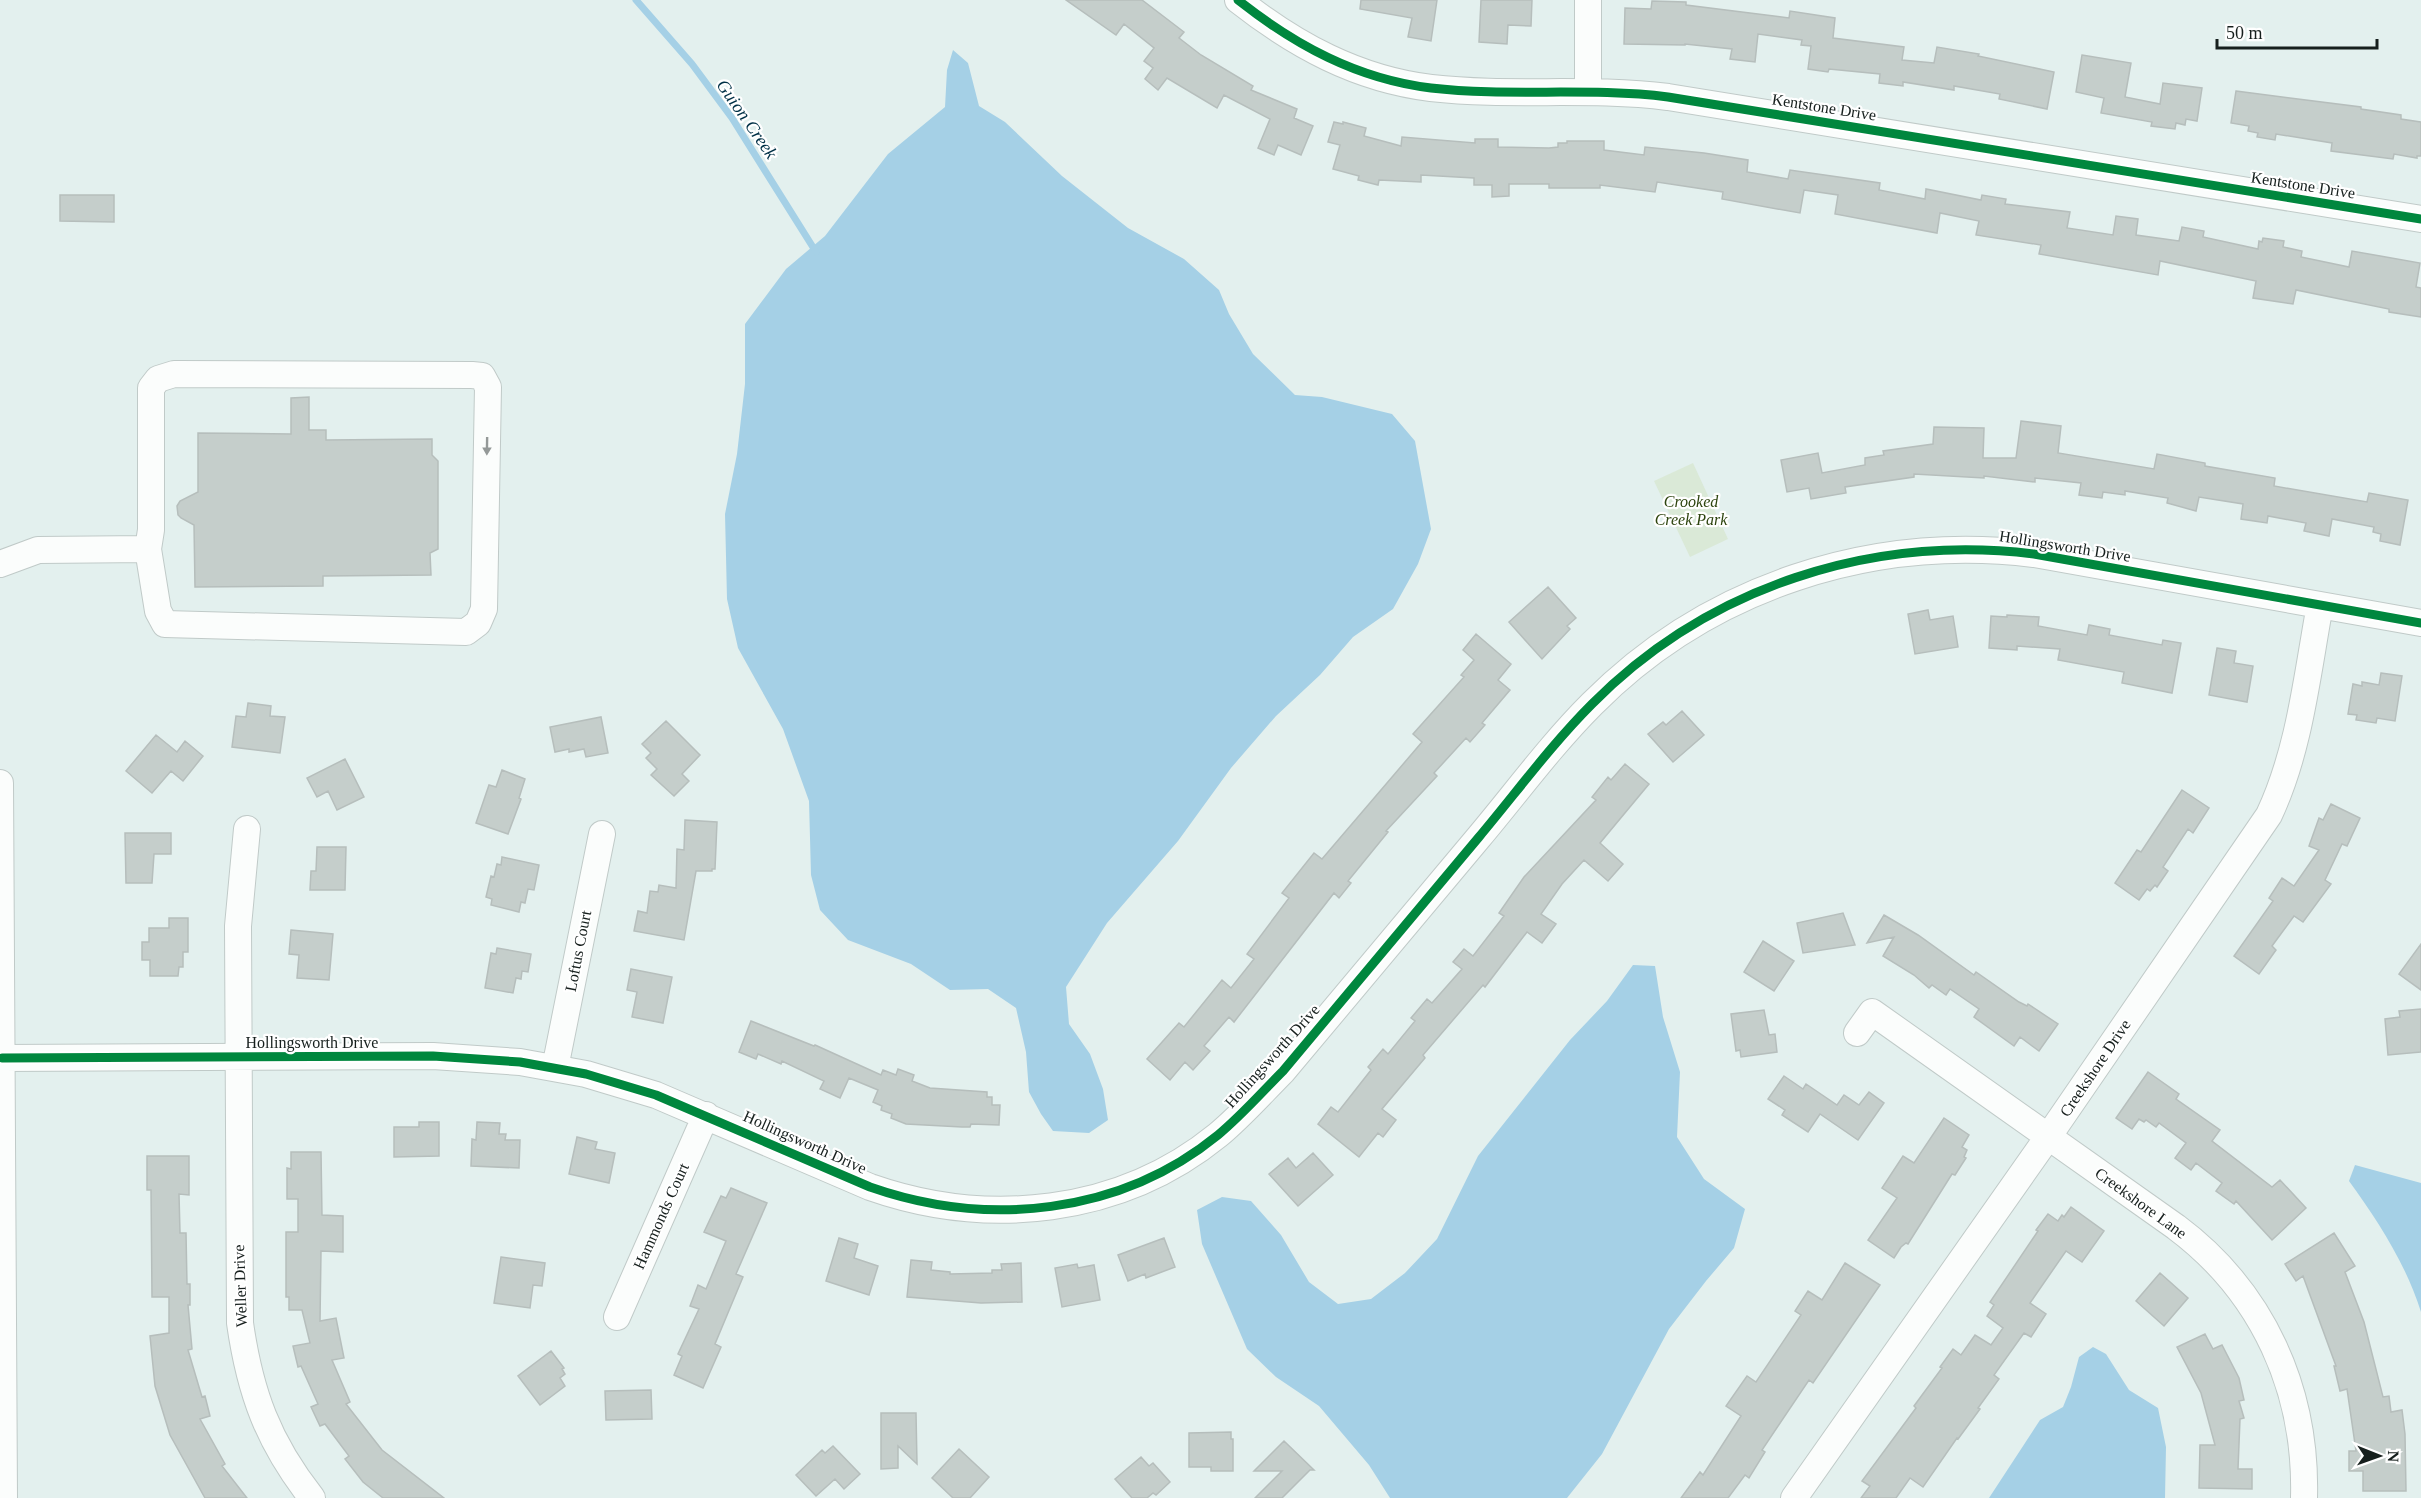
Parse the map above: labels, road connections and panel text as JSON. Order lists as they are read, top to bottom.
{
  "streets": {
    "street": [
      "Kentstone Drive",
      "Hollingsworth Drive",
      "Loftus Court",
      "Creekshore Drive",
      "Creekshore Lane",
      "Hammonds Court",
      "Weller Drive"
    ]
  },
  "crossings": [
    ["Hollingsworth Drive", "Loftus Court"],
    ["Hollingsworth Drive", "Creekshore Drive"],
    ["Hollingsworth Drive", "Hammonds Court"],
    ["Hollingsworth Drive", "Weller Drive"],
    ["Creekshore Drive", "Creekshore Lane"]
  ],
  "water": ["Guion Creek"],
  "parks": ["Crooked Creek Park"],
  "scale_bar": "50 m",
  "north": "right"
}
